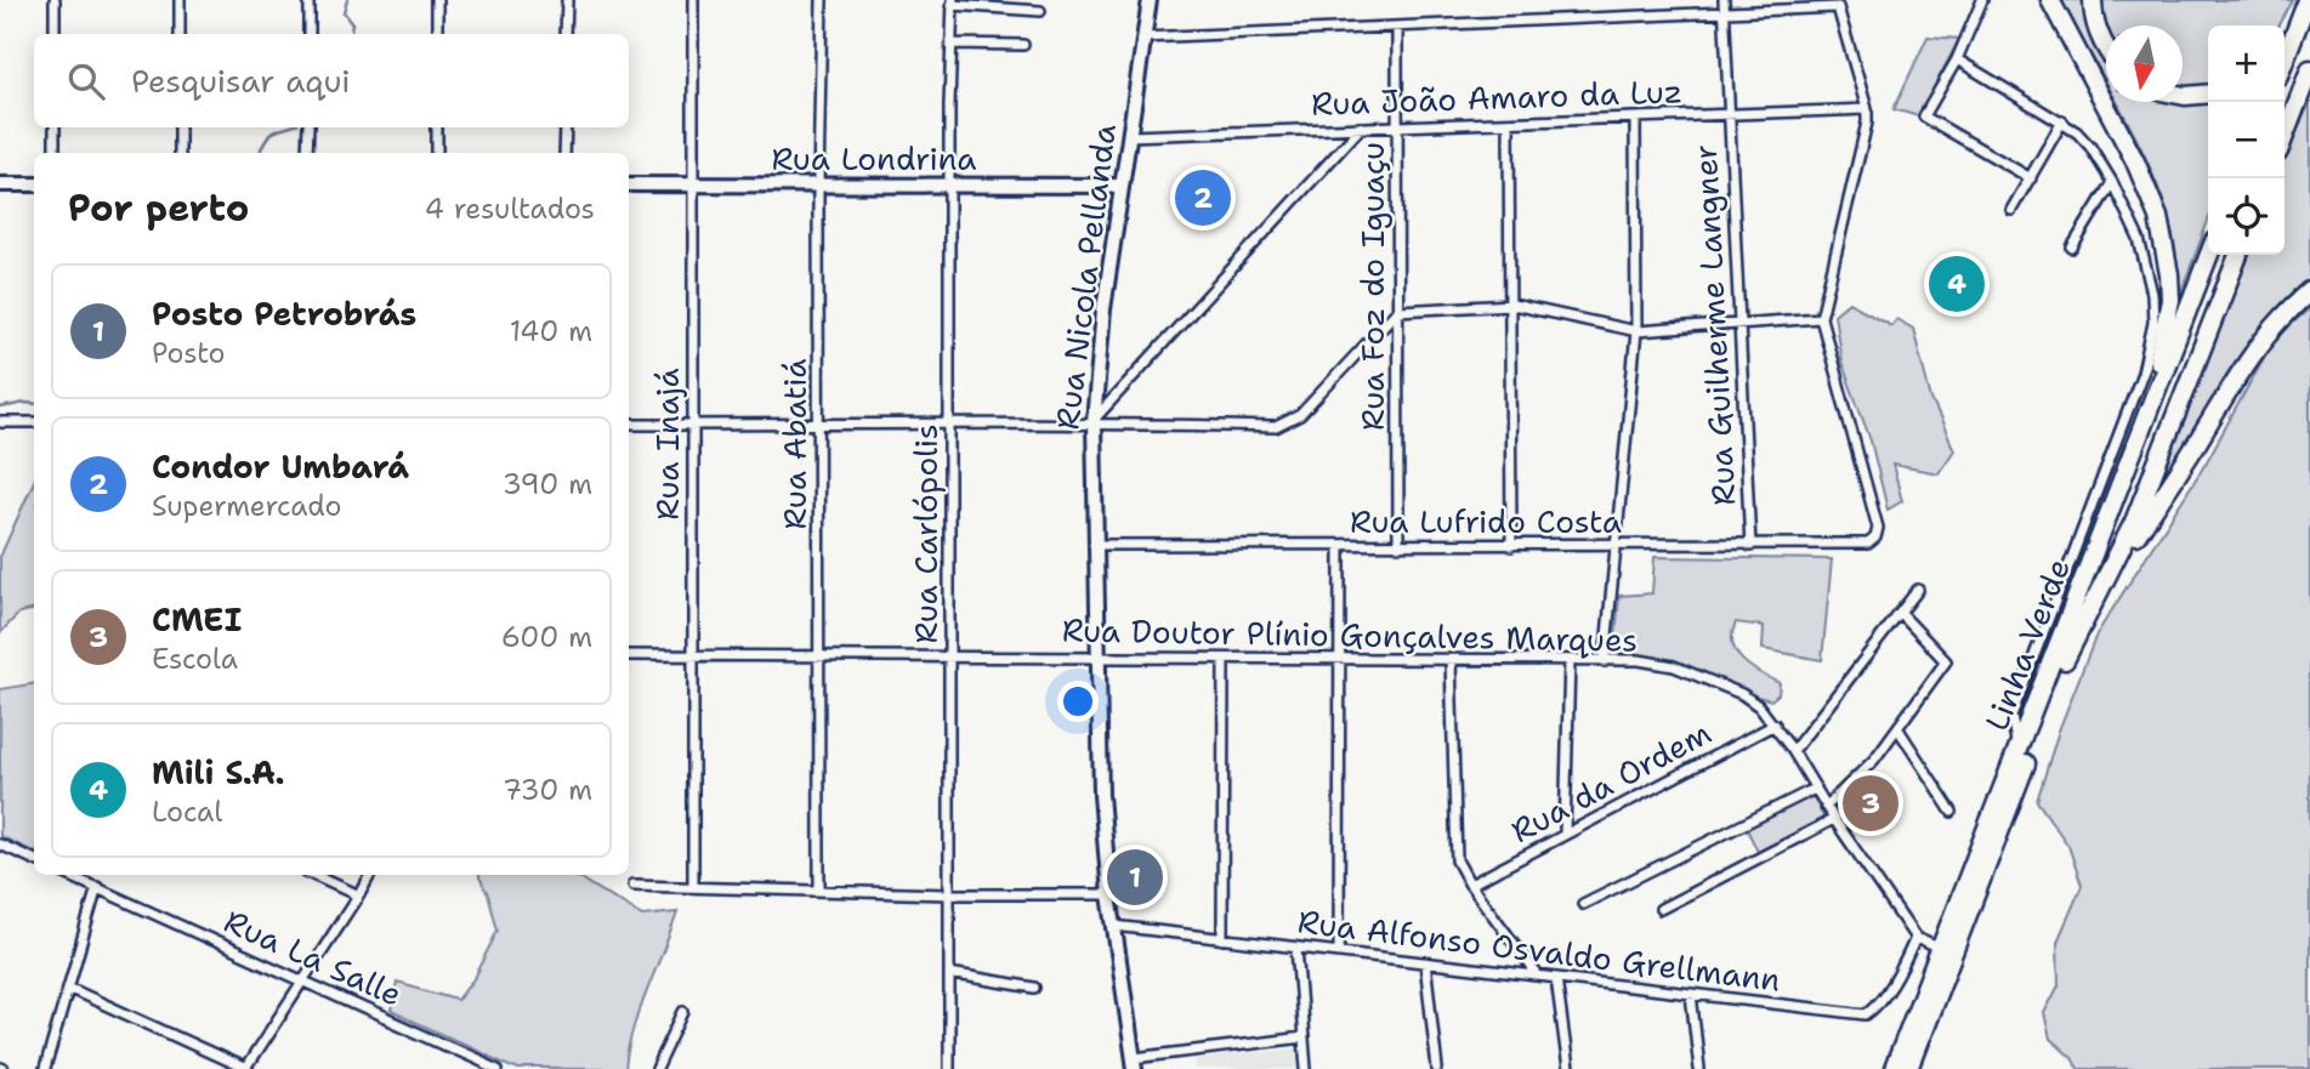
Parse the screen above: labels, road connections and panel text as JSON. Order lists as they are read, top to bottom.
{
  "streets": {
    "highway": ["Linha Verde"],
    "main road": ["Rua Londrina", "Rua Nicola Pellanda"],
    "street": [
      "Rua João Amaro da Luz",
      "Rua Foz do Iguaçu",
      "Rua Guilherme Langner",
      "Rua Inajá",
      "Rua Abatiá",
      "Rua Lufrido Costa",
      "Rua Carlópolis",
      "Rua Doutor Plínio Gonçalves Marques",
      "Rua da Ordem",
      "Rua Alfonso Osvaldo Grellmann",
      "Rua La Salle"
    ]
  },
  "crossings": [
    ["Rua João Amaro da Luz", "Rua Nicola Pellanda"],
    ["Rua João Amaro da Luz", "Rua Foz do Iguaçu"],
    ["Rua João Amaro da Luz", "Rua Guilherme Langner"],
    ["Rua Londrina", "Rua Nicola Pellanda"],
    ["Rua Londrina", "Rua Inajá"],
    ["Rua Londrina", "Rua Abatiá"],
    ["Rua Londrina", "Rua Carlópolis"],
    ["Rua Nicola Pellanda", "Rua Lufrido Costa"],
    ["Rua Nicola Pellanda", "Rua Doutor Plínio Gonçalves Marques"],
    ["Rua Nicola Pellanda", "Rua Alfonso Osvaldo Grellmann"],
    ["Rua Foz do Iguaçu", "Rua Lufrido Costa"],
    ["Rua Guilherme Langner", "Rua Lufrido Costa"],
    ["Rua Inajá", "Rua Doutor Plínio Gonçalves Marques"],
    ["Rua Abatiá", "Rua Doutor Plínio Gonçalves Marques"],
    ["Rua Carlópolis", "Rua Doutor Plínio Gonçalves Marques"],
    ["Rua Doutor Plínio Gonçalves Marques", "Rua da Ordem"],
    ["Rua Doutor Plínio Gonçalves Marques", "Rua Alfonso Osvaldo Grellmann"]
  ],
  "north": "bottom",
  "page": {
    "map_buttons": ["+", "−"],
    "search": "Pesquisar aqui",
    "heading": ["Por perto", "4 resultados"],
    "pins": [
      "2",
      "4",
      "3",
      "1"
    ],
    "list": [
      {
        "mark": "1",
        "name": "Posto Petrobrás",
        "note": "Posto",
        "value": "140 m"
      },
      {
        "mark": "2",
        "name": "Condor Umbará",
        "note": "Supermercado",
        "value": "390 m"
      },
      {
        "mark": "3",
        "name": "CMEI",
        "note": "Escola",
        "value": "600 m"
      },
      {
        "mark": "4",
        "name": "Mili S.A.",
        "note": "Local",
        "value": "730 m"
      }
    ]
  }
}
